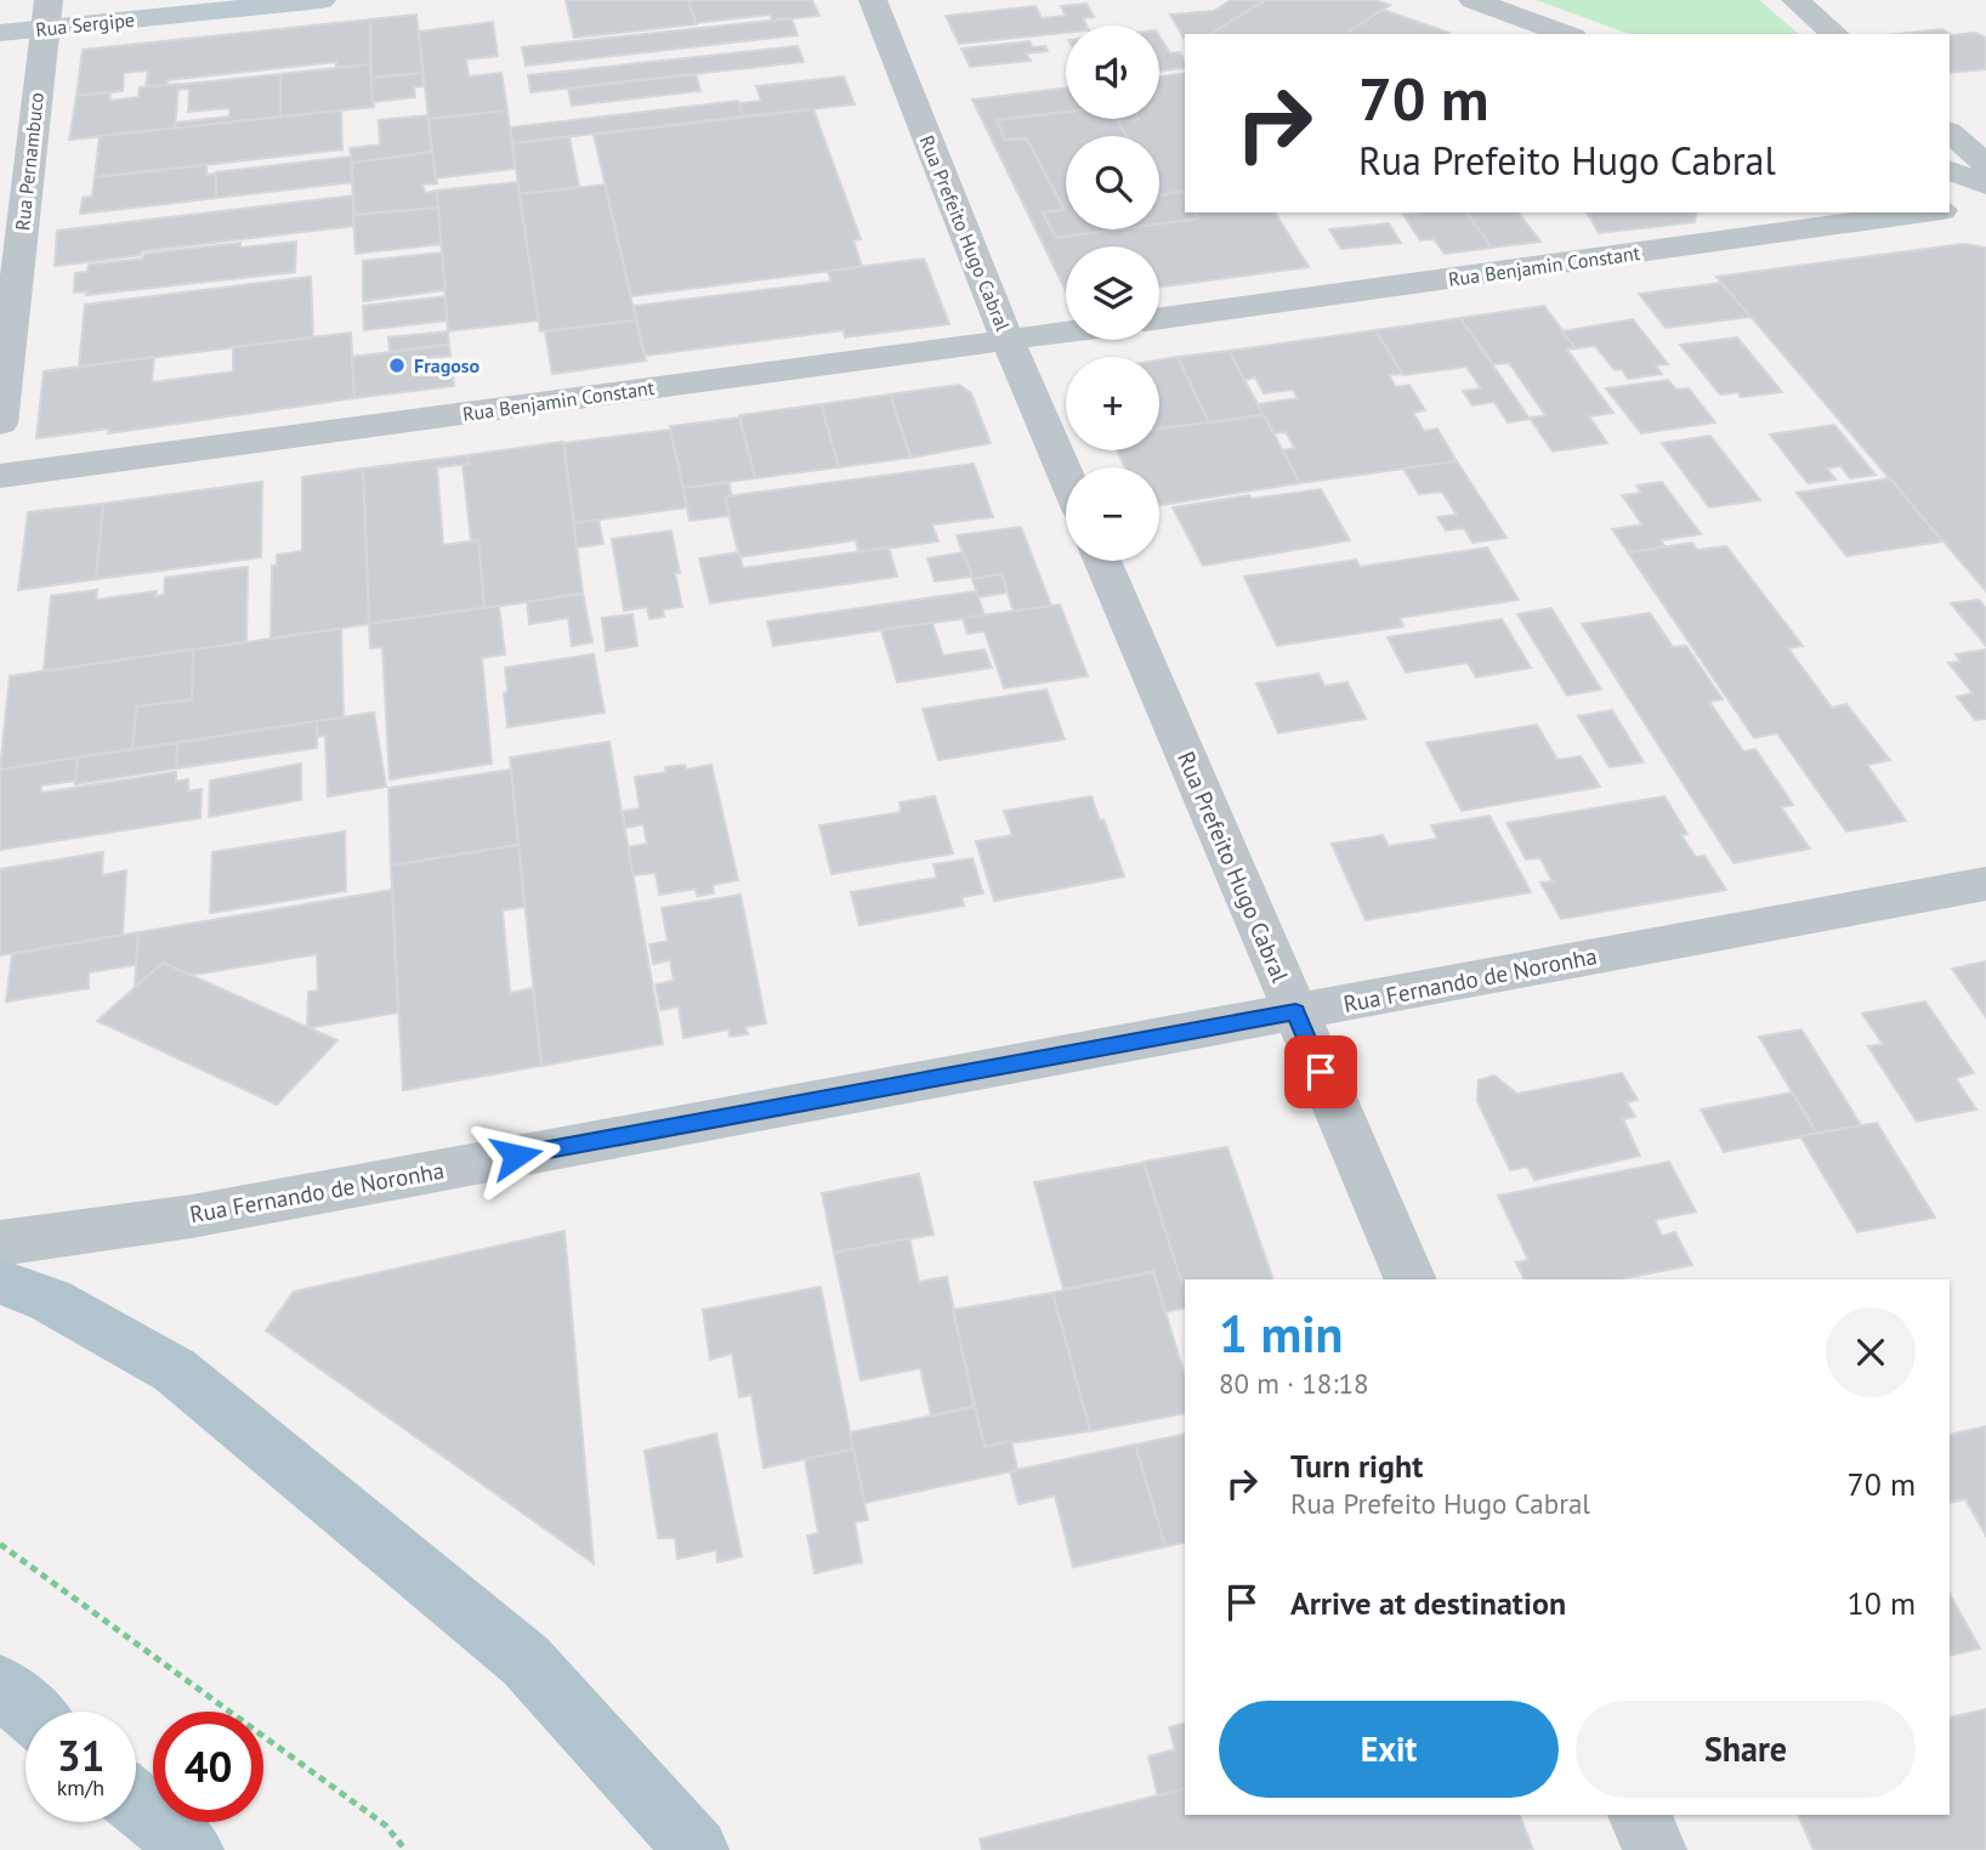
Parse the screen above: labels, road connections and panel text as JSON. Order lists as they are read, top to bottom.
{
  "streets": {
    "main road": ["Rua Sergipe"],
    "street": [
      "Rua Pernambuco",
      "Rua Prefeito Hugo Cabral",
      "Rua Benjamin Constant",
      "Rua Fernando de Noronha"
    ]
  },
  "crossings": [
    ["Rua Sergipe", "Rua Pernambuco"],
    ["Rua Prefeito Hugo Cabral", "Rua Benjamin Constant"],
    ["Rua Prefeito Hugo Cabral", "Rua Fernando de Noronha"]
  ],
  "places": ["Fragoso"],
  "page": {
    "map_buttons": ["+", "−"],
    "turn": ["70 m", "Rua Prefeito Hugo Cabral"],
    "heading": ["1 min", "80 m · 18:18"],
    "list": [
      {
        "name": "Turn right",
        "note": "Rua Prefeito Hugo Cabral",
        "value": "70 m"
      },
      {
        "name": "Arrive at destination",
        "value": "10 m"
      }
    ],
    "buttons": ["Exit", "Share"],
    "speed": "31 km/h",
    "limit": "40"
  }
}
